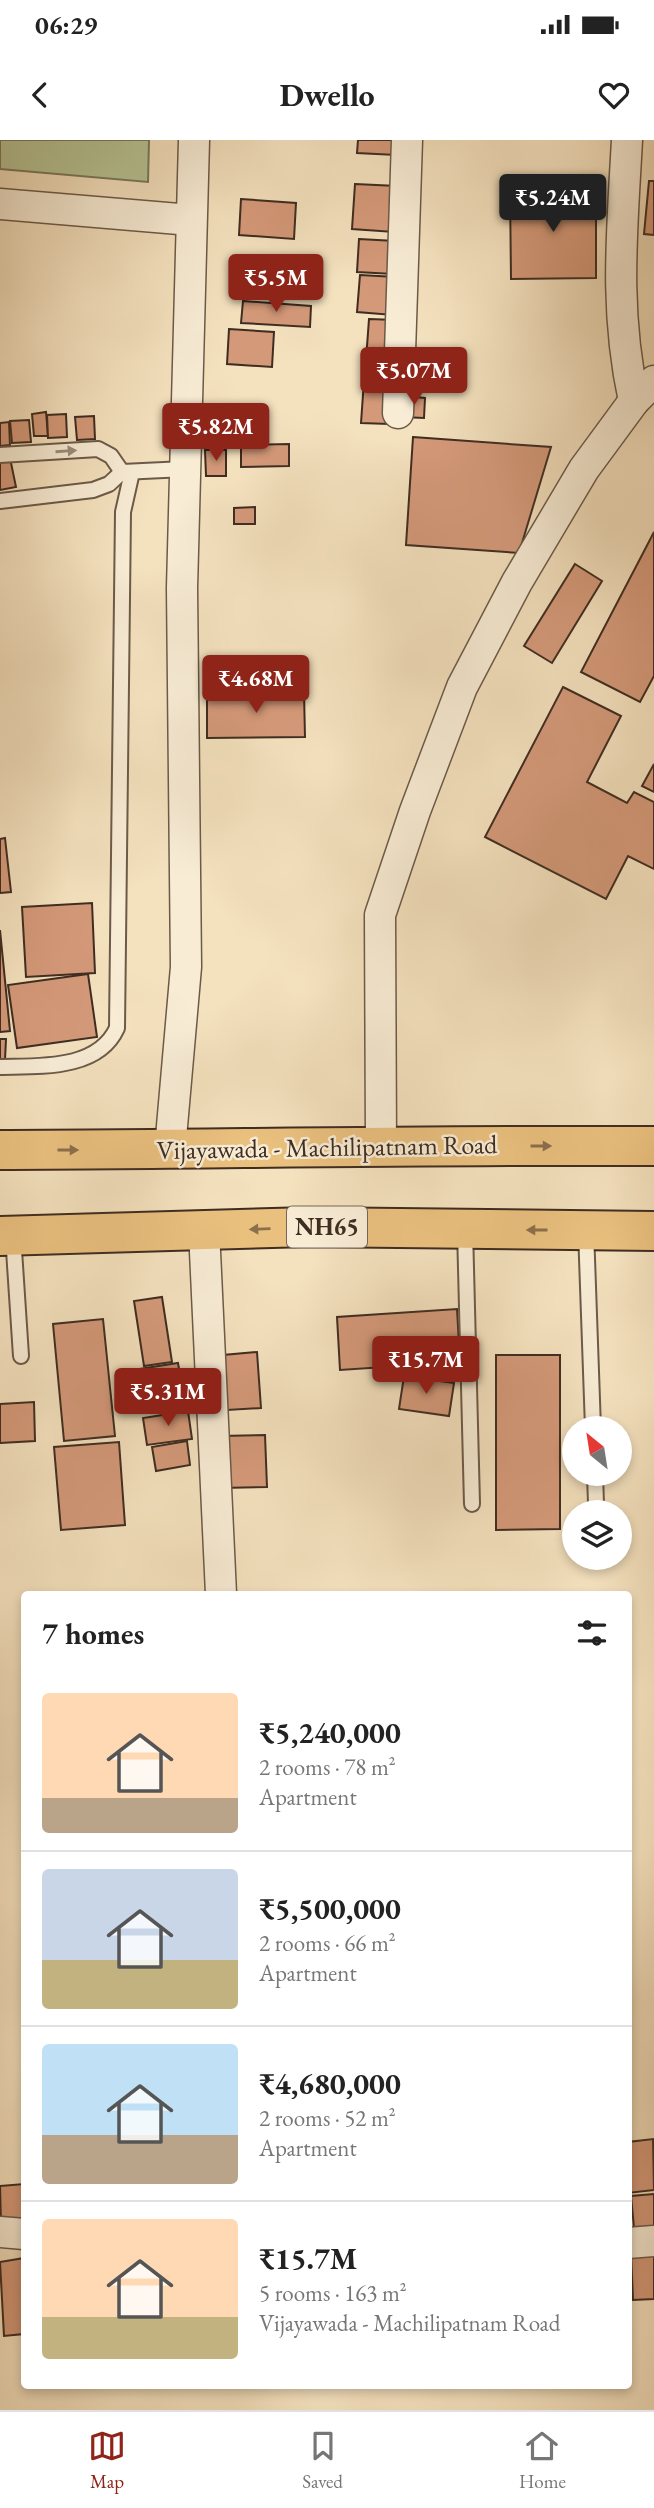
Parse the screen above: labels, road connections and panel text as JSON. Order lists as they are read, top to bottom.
{
  "streets": {
    "highway": ["Vijayawada - Machilipatnam Road", "NH65"]
  },
  "north": "top left",
  "page": {
    "status": "06:29",
    "header": "Dwello",
    "price": [
      "₹5.24M",
      "₹5.5M",
      "₹5.07M",
      "₹5.82M",
      "₹4.68M",
      "₹15.7M",
      "₹5.31M"
    ],
    "heading": "7 homes",
    "list": [
      {
        "name": "₹5,240,000",
        "note": "2 rooms · 78 m² · Apartment"
      },
      {
        "name": "₹5,500,000",
        "note": "2 rooms · 66 m² · Apartment"
      },
      {
        "name": "₹4,680,000",
        "note": "2 rooms · 52 m² · Apartment"
      },
      {
        "name": "₹15.7M",
        "note": "5 rooms · 163 m² · Vijayawada - Machilipatnam Road"
      }
    ],
    "tabs": ["Map", "Saved", "Home"]
  }
}
